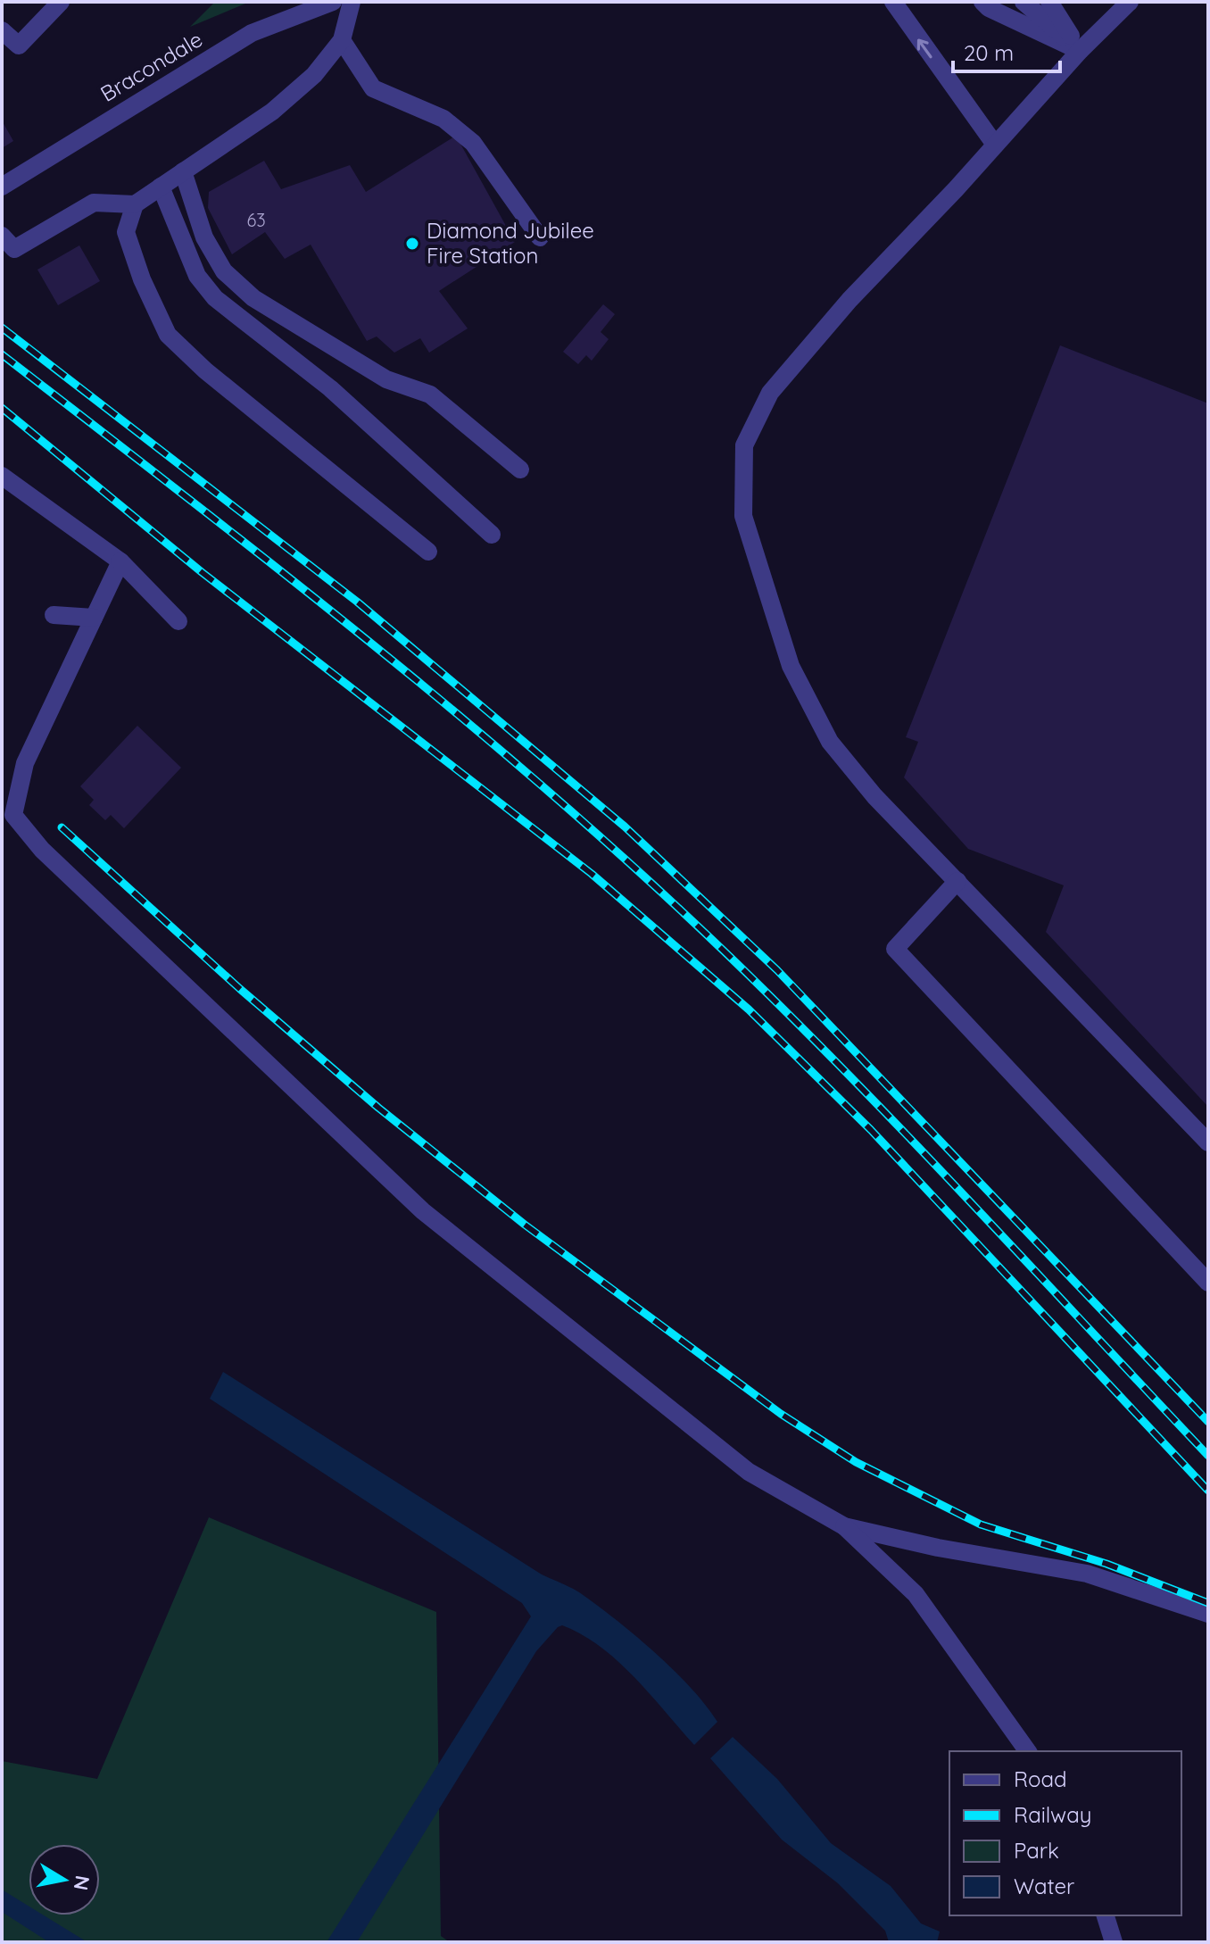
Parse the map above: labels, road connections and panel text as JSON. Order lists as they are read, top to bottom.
{
  "streets": {
    "street": ["Bracondale"]
  },
  "places": ["Diamond Jubilee Fire Station"],
  "house_numbers": ["63"],
  "legend": [
    "Road",
    "Railway",
    "Park",
    "Water"
  ],
  "scale_bar": "20 m",
  "north": "right"
}
